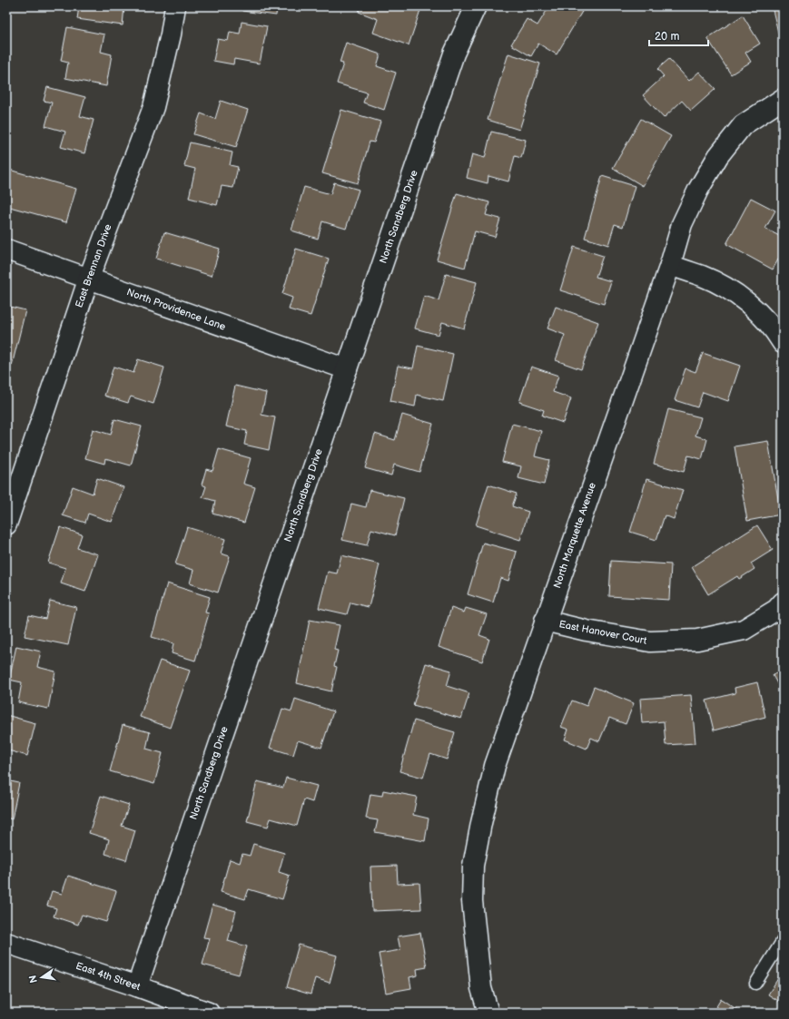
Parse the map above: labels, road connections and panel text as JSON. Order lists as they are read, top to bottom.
{
  "streets": {
    "street": [
      "North Sandberg Drive",
      "East Brennan Drive",
      "North Providence Lane",
      "North Marquette Avenue",
      "East Hanover Court",
      "East 4th Street"
    ]
  },
  "crossings": [
    ["North Sandberg Drive", "North Providence Lane"],
    ["North Sandberg Drive", "East 4th Street"],
    ["East Brennan Drive", "North Providence Lane"],
    ["North Marquette Avenue", "East Hanover Court"]
  ],
  "scale_bar": "20 m",
  "north": "left"
}
